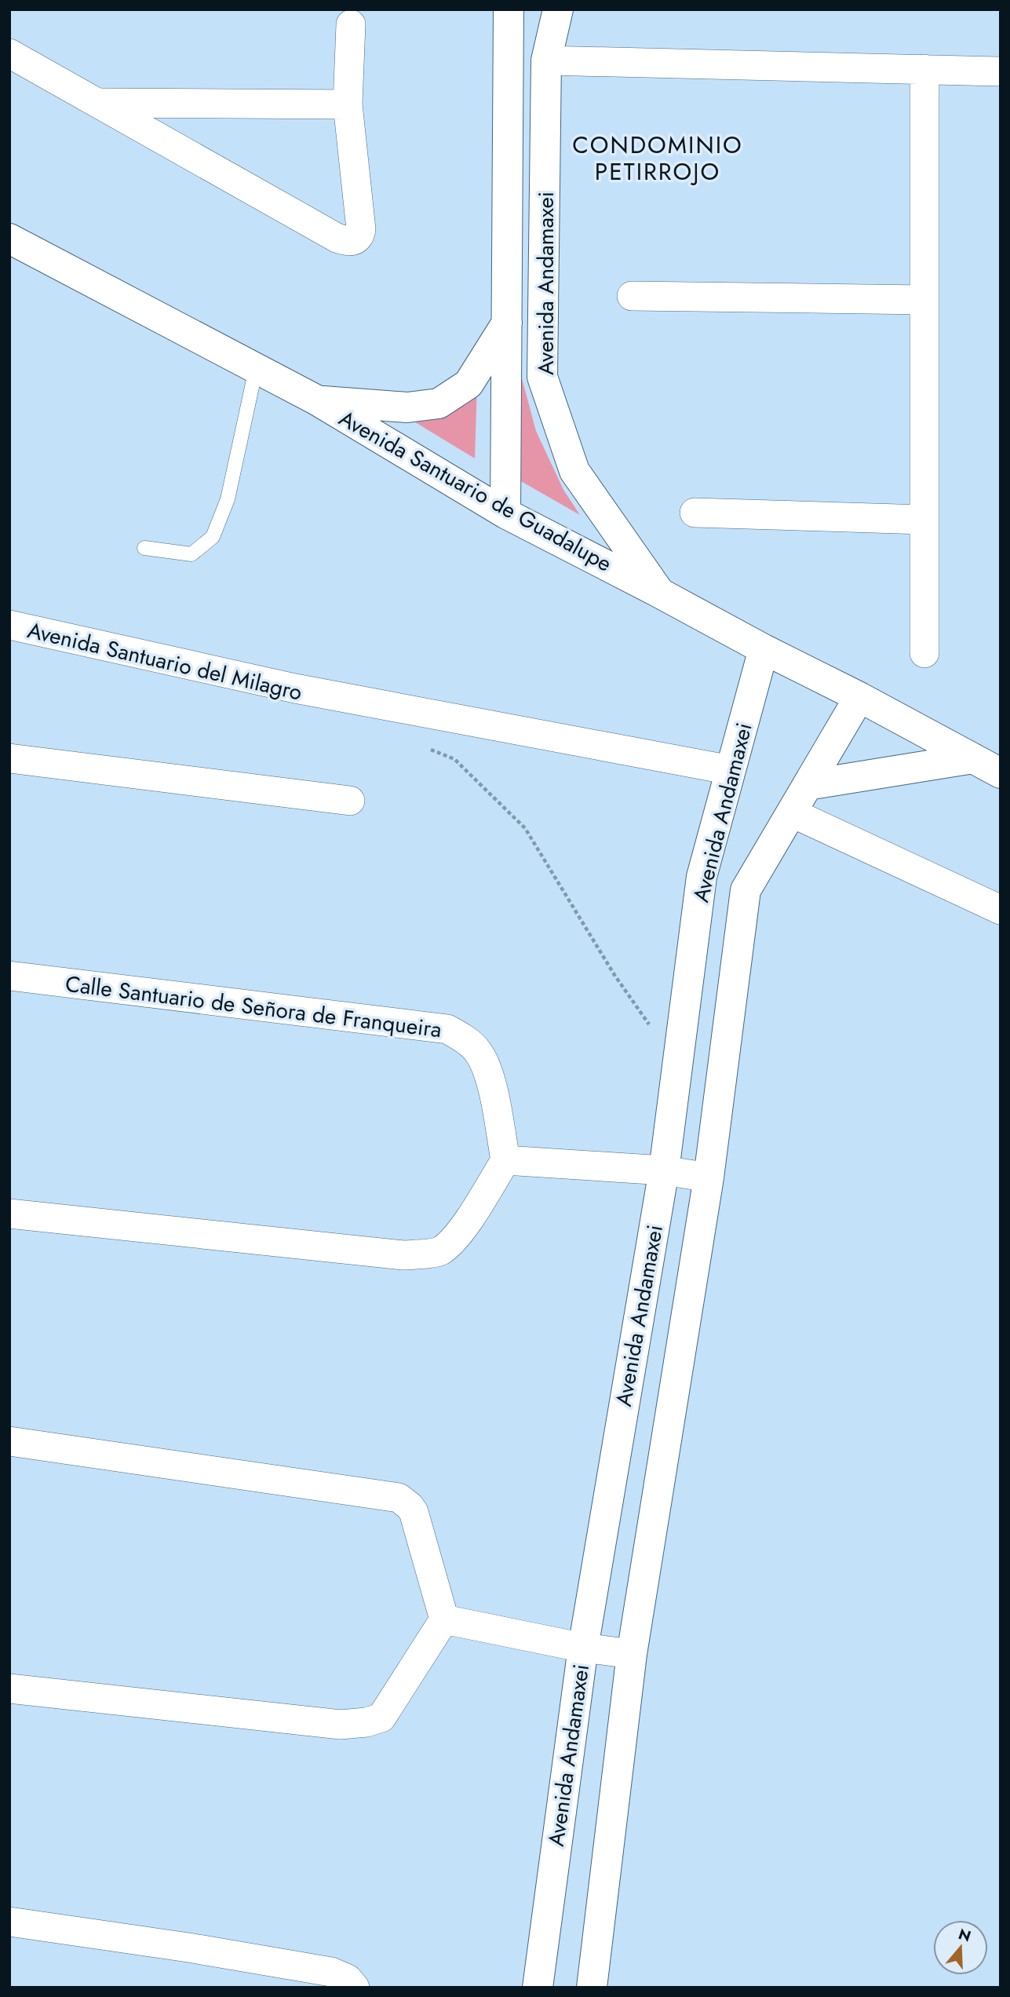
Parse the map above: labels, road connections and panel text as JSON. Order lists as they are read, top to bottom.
{
  "streets": {
    "street": [
      "Avenida Andamaxei",
      "Avenida Santuario de Guadalupe",
      "Avenida Santuario del Milagro",
      "Calle Santuario de Señora de Franqueira"
    ]
  },
  "crossings": [
    ["Avenida Andamaxei", "Avenida Santuario de Guadalupe"],
    ["Avenida Andamaxei", "Avenida Santuario del Milagro"]
  ],
  "districts": ["CONDOMINIO PETIRROJO"],
  "north": "top"
}
